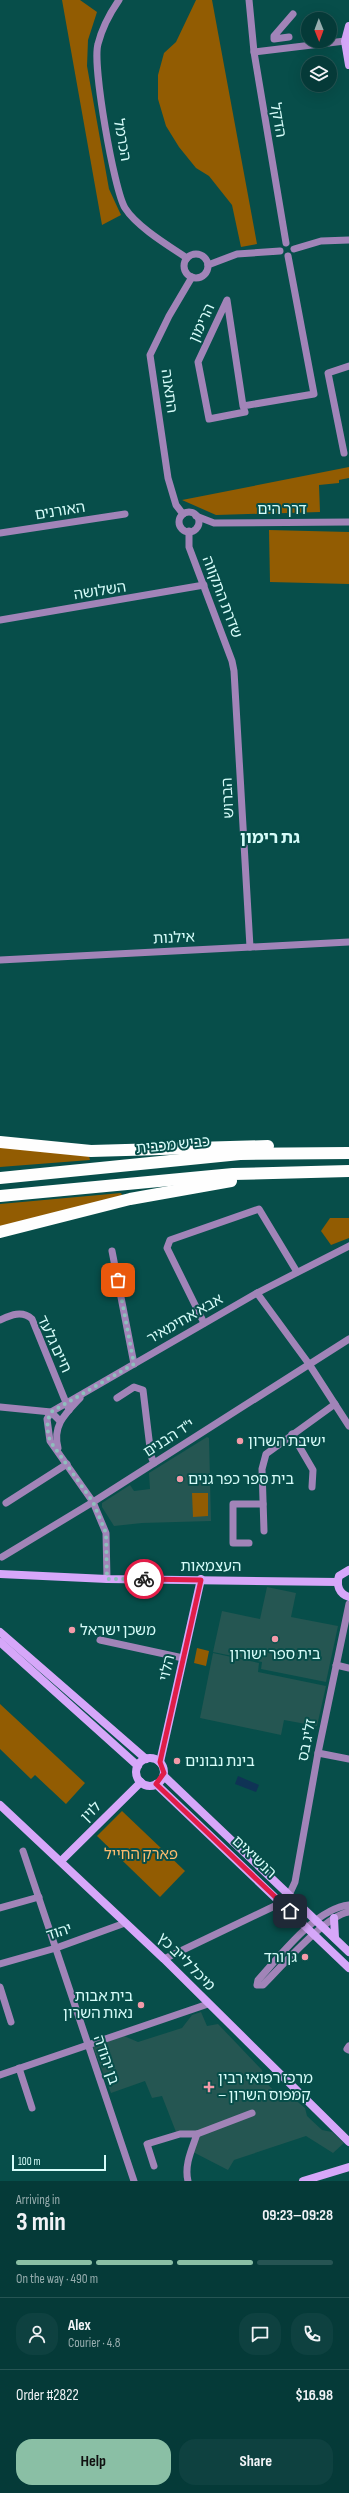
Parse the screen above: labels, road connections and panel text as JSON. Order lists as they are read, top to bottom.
{
  "streets": {
    "highway": ["כביש מכבית"],
    "main road": [
      "העצמאות",
      "הלוי",
      "לוין",
      "הנשיאים",
      "מיכל לייב כץ"
    ],
    "street": [
      "הדקל",
      "הכרמל",
      "הרימון",
      "התאנה",
      "דרך הים",
      "האורנים",
      "השלושה",
      "שדרת התקווה",
      "הברוש",
      "אילנות",
      "אבא אחימאיר",
      "חיים גלעד",
      "י\"ד הבנים",
      "זליג בס",
      "יהוד",
      "בן יהודה"
    ]
  },
  "crossings": [
    ["הדקל", "הרימון"],
    ["הכרמל", "התאנה"],
    ["התאנה", "דרך הים"],
    ["התאנה", "שדרת התקווה"],
    ["דרך הים", "שדרת התקווה"],
    ["השלושה", "שדרת התקווה"],
    ["שדרת התקווה", "הברוש"],
    ["הברוש", "אילנות"],
    ["אבא אחימאיר", "חיים גלעד"],
    ["העצמאות", "הלוי"],
    ["הלוי", "לוין"],
    ["הלוי", "הנשיאים"],
    ["זליג בס", "הנשיאים"],
    ["זליג בס", "מיכל לייב כץ"],
    ["לוין", "הנשיאים"],
    ["לוין", "מיכל לייב כץ"],
    ["יהוד", "מיכל לייב כץ"],
    ["יהוד", "בן יהודה"]
  ],
  "districts": ["גת רימון"],
  "parks": ["פארק החייל"],
  "places": {
    "other": [
      "ישיבת השרון",
      "בית ספר כפר גנים",
      "משכן ישראל",
      "בית ספר ישורון",
      "בינת נבונים",
      "גן ורד",
      "בית אבות נאות השרון"
    ],
    "health": ["מרכז רפואי רבין – קמפוס השרון"]
  },
  "scale_bar": "100 m",
  "north": "bottom",
  "page": {
    "scale": "100 m",
    "heading": ["3 min", "Arriving in", "09:23–09:28"],
    "panel": [
      "Alex",
      "Courier · 4.8",
      "Order #2822",
      "$16.98"
    ],
    "bar": "On the way · 490 m",
    "buttons": ["Help", "Share"]
  }
}
